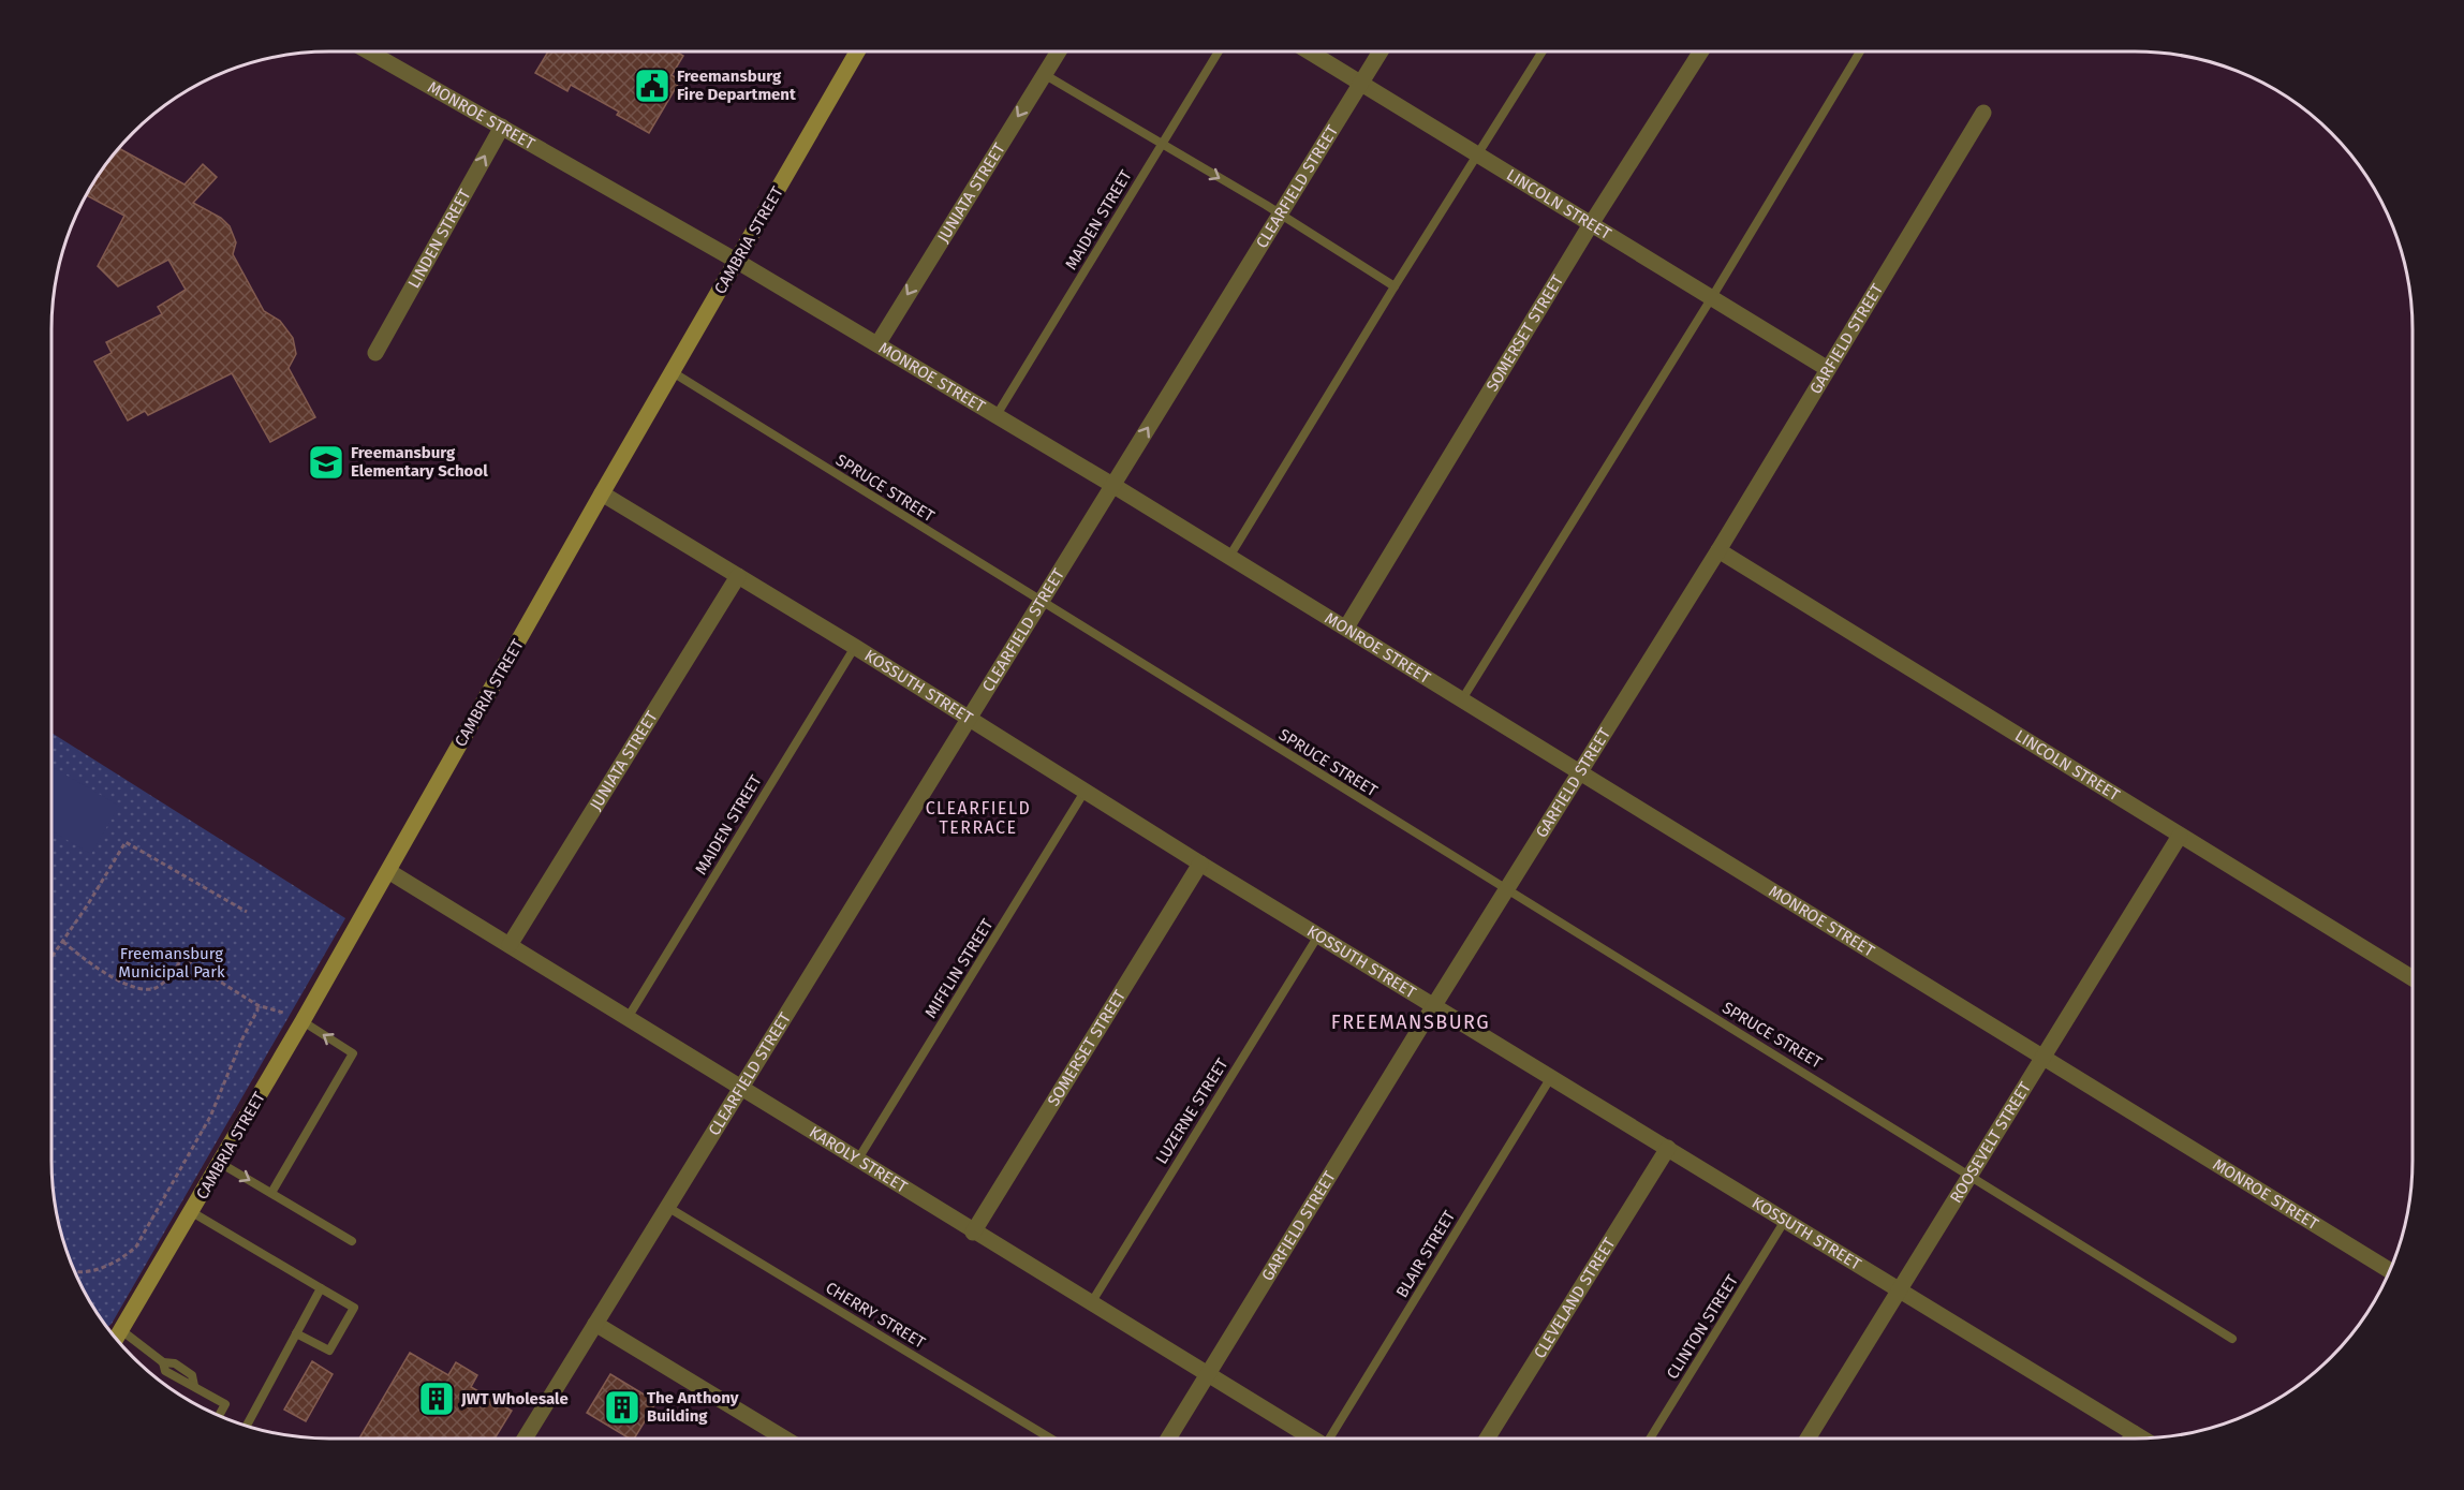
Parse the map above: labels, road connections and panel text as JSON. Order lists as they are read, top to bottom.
{
  "streets": {
    "street": [
      "MONROE STREET",
      "CLEARFIELD STREET",
      "JUNIATA STREET",
      "LINCOLN STREET",
      "LINDEN STREET",
      "CAMBRIA STREET",
      "SOMERSET STREET",
      "GARFIELD STREET",
      "KOSSUTH STREET",
      "ROOSEVELT STREET",
      "KAROLY STREET",
      "CLEVELAND STREET"
    ],
    "lane": [
      "MAIDEN STREET",
      "SPRUCE STREET",
      "MIFFLIN STREET",
      "LUZERNE STREET",
      "BLAIR STREET",
      "CHERRY STREET",
      "CLINTON STREET"
    ]
  },
  "crossings": [
    ["MONROE STREET", "CLEARFIELD STREET"],
    ["MONROE STREET", "JUNIATA STREET"],
    ["MONROE STREET", "MAIDEN STREET"],
    ["MONROE STREET", "LINDEN STREET"],
    ["MONROE STREET", "CAMBRIA STREET"],
    ["MONROE STREET", "SOMERSET STREET"],
    ["MONROE STREET", "GARFIELD STREET"],
    ["MONROE STREET", "ROOSEVELT STREET"],
    ["CLEARFIELD STREET", "LINCOLN STREET"],
    ["CLEARFIELD STREET", "SPRUCE STREET"],
    ["CLEARFIELD STREET", "KOSSUTH STREET"],
    ["CLEARFIELD STREET", "KAROLY STREET"],
    ["CLEARFIELD STREET", "CHERRY STREET"],
    ["JUNIATA STREET", "KOSSUTH STREET"],
    ["JUNIATA STREET", "KAROLY STREET"],
    ["LINCOLN STREET", "SOMERSET STREET"],
    ["LINCOLN STREET", "GARFIELD STREET"],
    ["LINCOLN STREET", "ROOSEVELT STREET"],
    ["MAIDEN STREET", "KOSSUTH STREET"],
    ["MAIDEN STREET", "KAROLY STREET"],
    ["CAMBRIA STREET", "SPRUCE STREET"],
    ["CAMBRIA STREET", "KOSSUTH STREET"],
    ["CAMBRIA STREET", "KAROLY STREET"],
    ["SOMERSET STREET", "KOSSUTH STREET"],
    ["SOMERSET STREET", "KAROLY STREET"],
    ["GARFIELD STREET", "SPRUCE STREET"],
    ["GARFIELD STREET", "KOSSUTH STREET"],
    ["GARFIELD STREET", "KAROLY STREET"],
    ["SPRUCE STREET", "ROOSEVELT STREET"],
    ["KOSSUTH STREET", "MIFFLIN STREET"],
    ["KOSSUTH STREET", "LUZERNE STREET"],
    ["KOSSUTH STREET", "ROOSEVELT STREET"],
    ["KOSSUTH STREET", "BLAIR STREET"],
    ["KOSSUTH STREET", "CLEVELAND STREET"],
    ["KOSSUTH STREET", "CLINTON STREET"],
    ["MIFFLIN STREET", "KAROLY STREET"],
    ["LUZERNE STREET", "KAROLY STREET"]
  ],
  "one_way": ["JUNIATA STREET", "LINDEN STREET"],
  "districts": ["CLEARFIELD TERRACE", "FREEMANSBURG"],
  "parks": ["Freemansburg Municipal Park"],
  "places": {
    "public building": ["Freemansburg Fire Department"],
    "school or university": ["Freemansburg Elementary School"],
    "building": ["JWT Wholesale", "The Anthony Building"]
  }
}
